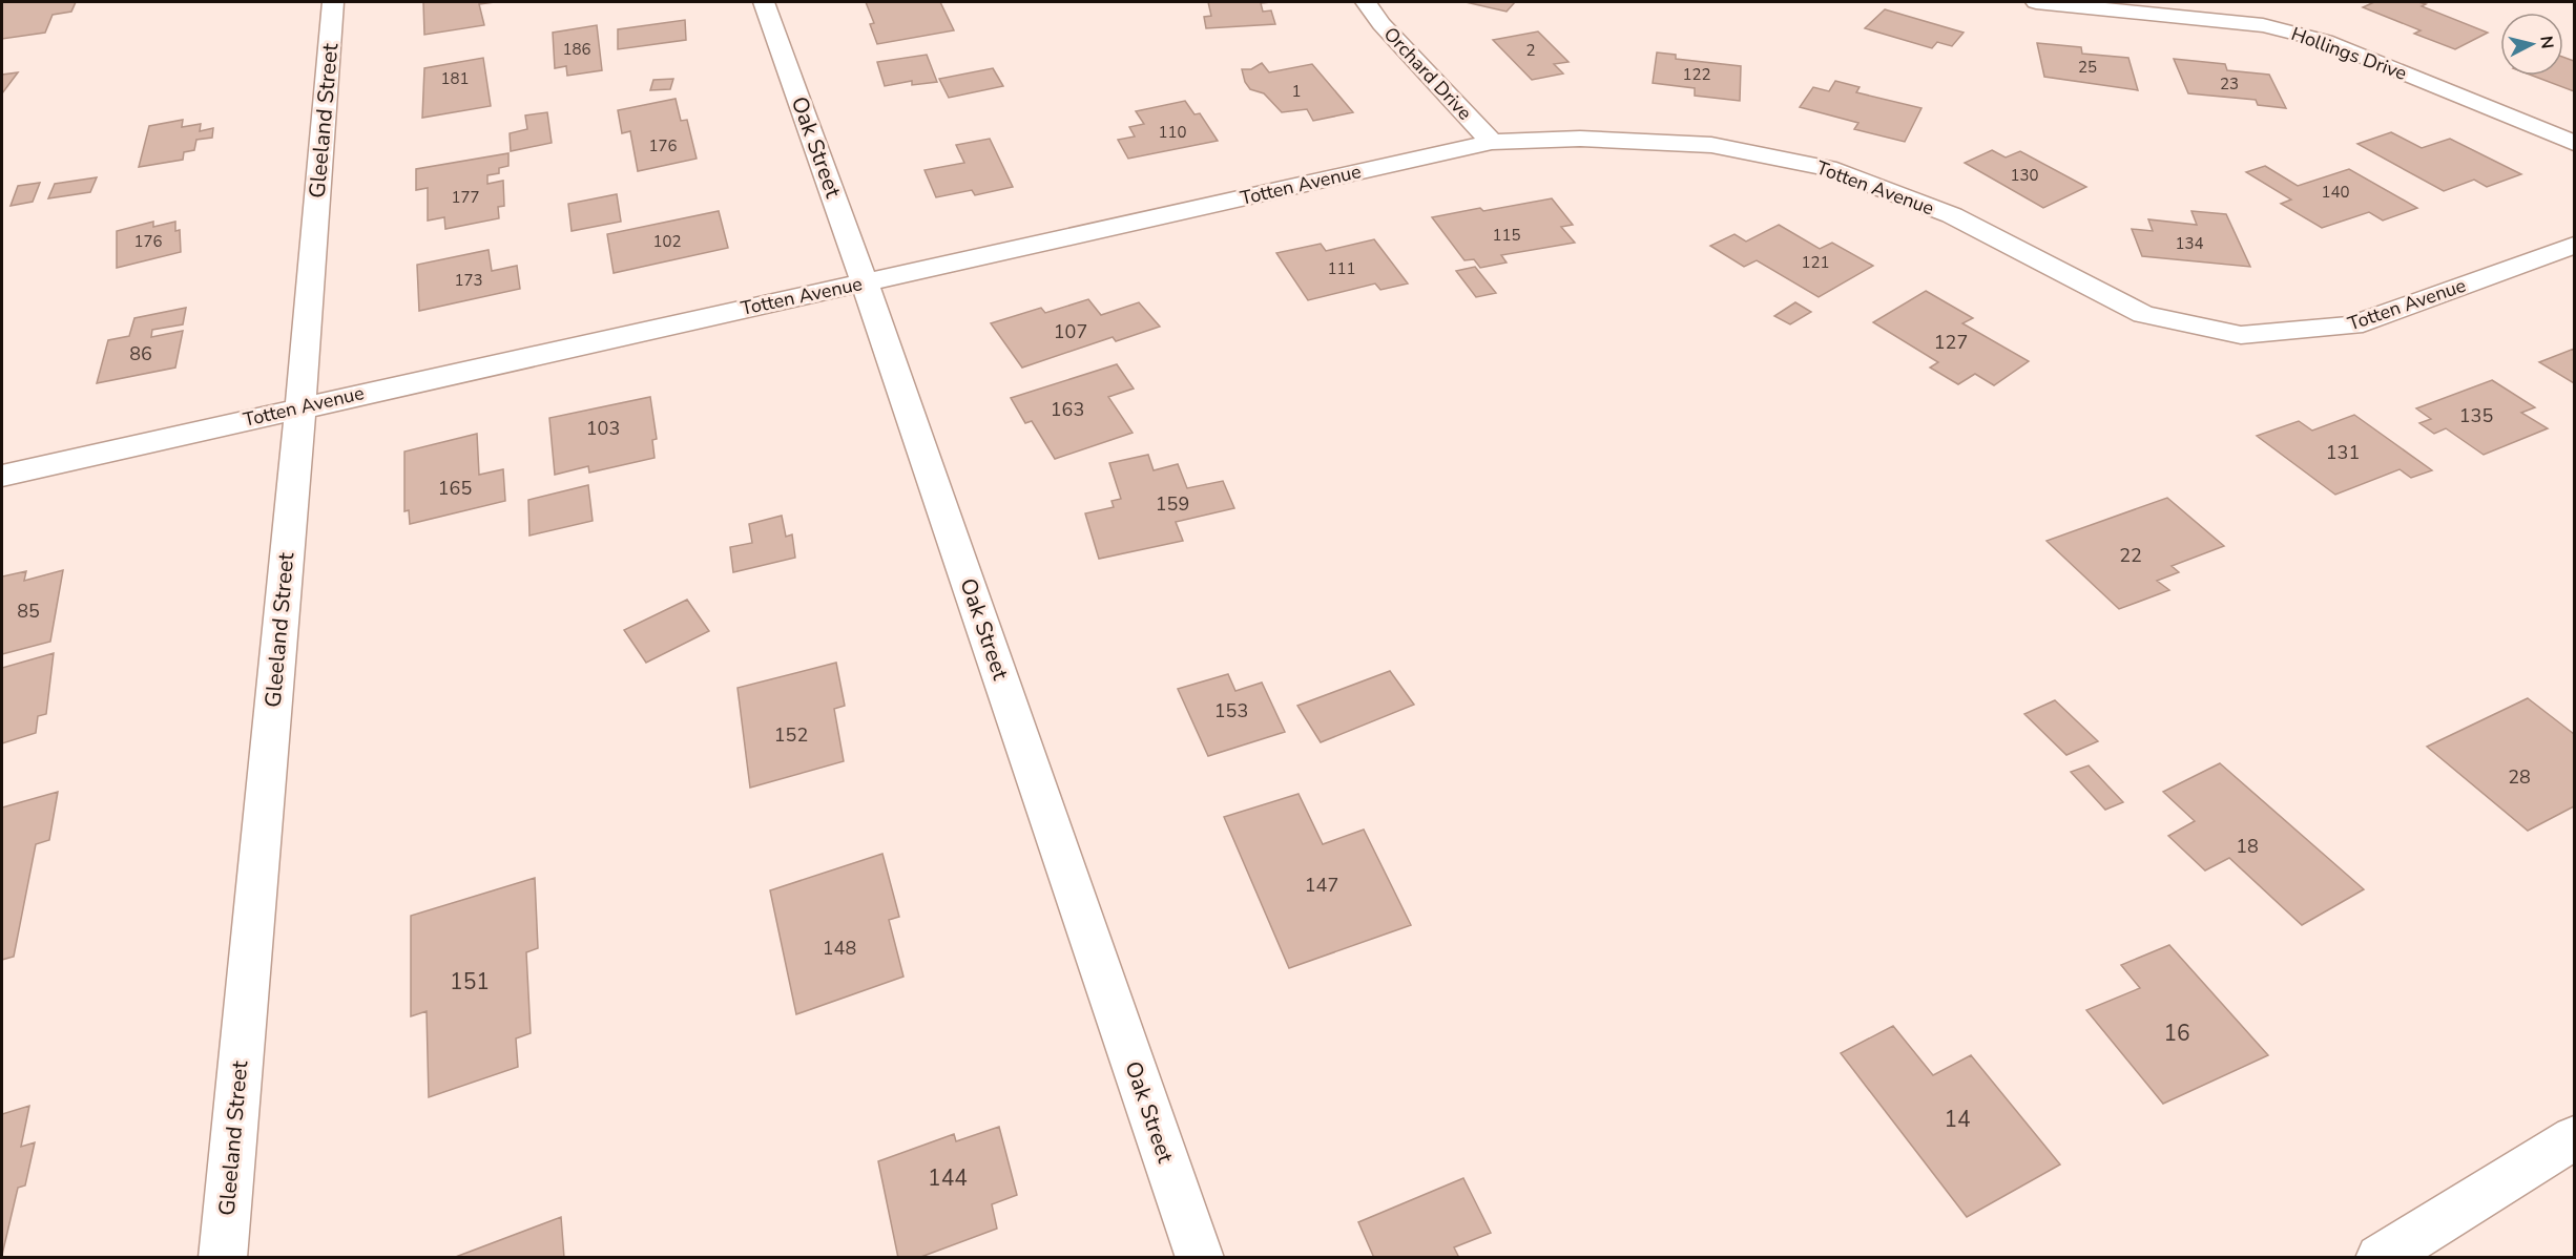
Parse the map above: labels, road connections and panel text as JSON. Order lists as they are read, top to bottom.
{
  "streets": {
    "street": [
      "Hollings Drive",
      "Orchard Drive",
      "Gleeland Street",
      "Oak Street",
      "Totten Avenue"
    ]
  },
  "crossings": [
    ["Orchard Drive", "Totten Avenue"],
    ["Gleeland Street", "Totten Avenue"],
    ["Oak Street", "Totten Avenue"]
  ],
  "house_numbers": [
    "186",
    "2",
    "25",
    "122",
    "181",
    "23",
    "1",
    "110",
    "176",
    "130",
    "140",
    "177",
    "115",
    "176",
    "102",
    "134",
    "121",
    "111",
    "173",
    "107",
    "127",
    "86",
    "163",
    "135",
    "103",
    "131",
    "165",
    "159",
    "22",
    "85",
    "153",
    "152",
    "28",
    "18",
    "147",
    "148",
    "151",
    "16",
    "14",
    "144"
  ],
  "north": "right"
}
